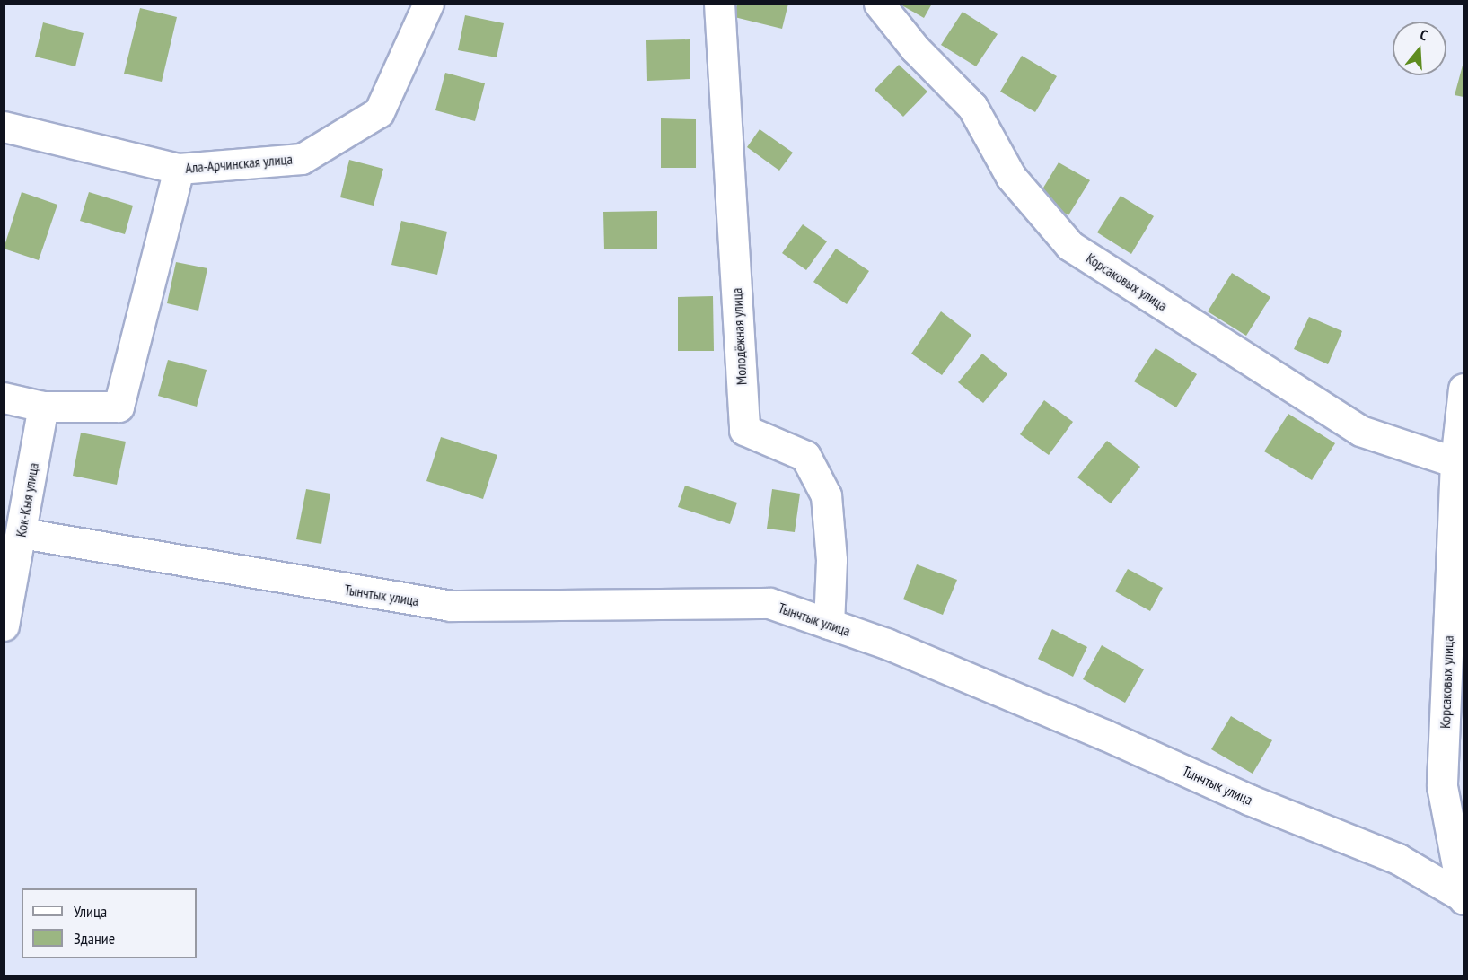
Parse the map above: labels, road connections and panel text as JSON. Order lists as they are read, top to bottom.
{
  "streets": {
    "street": [
      "Ала-Арчинская улица",
      "Корсаковых улица",
      "Молодёжная улица",
      "Кок-Кыя улица",
      "Тынчтык улица"
    ]
  },
  "crossings": [
    ["Корсаковых улица", "Тынчтык улица"],
    ["Молодёжная улица", "Тынчтык улица"],
    ["Кок-Кыя улица", "Тынчтык улица"]
  ],
  "legend": ["Улица", "Здание"],
  "north": "top"
}
